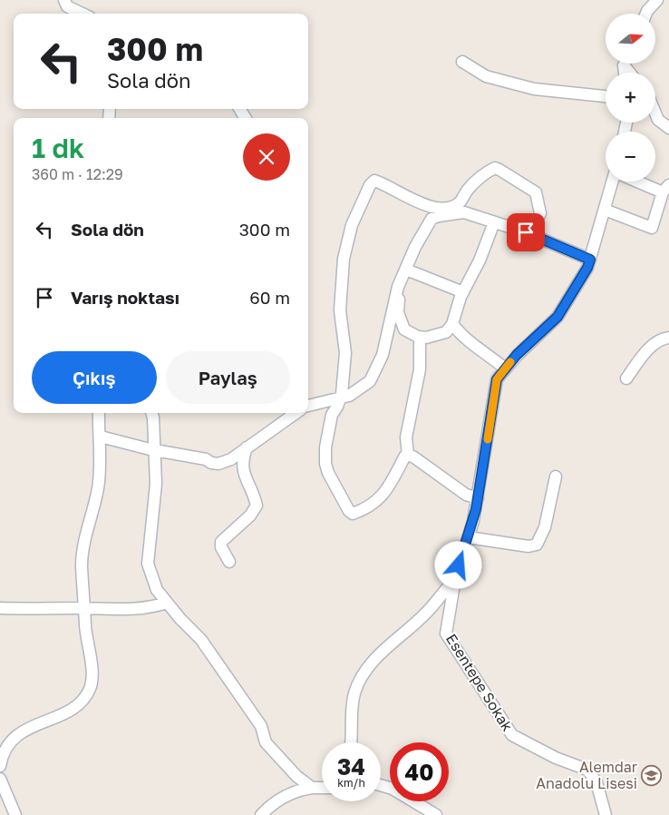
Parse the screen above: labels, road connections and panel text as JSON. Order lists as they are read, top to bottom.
{
  "streets": {
    "street": ["Esentepe Sokak"]
  },
  "places": {
    "school or university": ["Alemdar Anadolu Lisesi"]
  },
  "north": "right",
  "page": {
    "map_buttons": ["+", "−"],
    "turn": ["300 m", "Sola dön"],
    "heading": ["1 dk", "360 m · 12:29"],
    "list": [
      {
        "name": "Sola dön",
        "value": "300 m"
      },
      {
        "name": "Varış noktası",
        "value": "60 m"
      }
    ],
    "buttons": ["Çıkış", "Paylaş"],
    "speed": "34 km/h",
    "limit": "40"
  }
}
